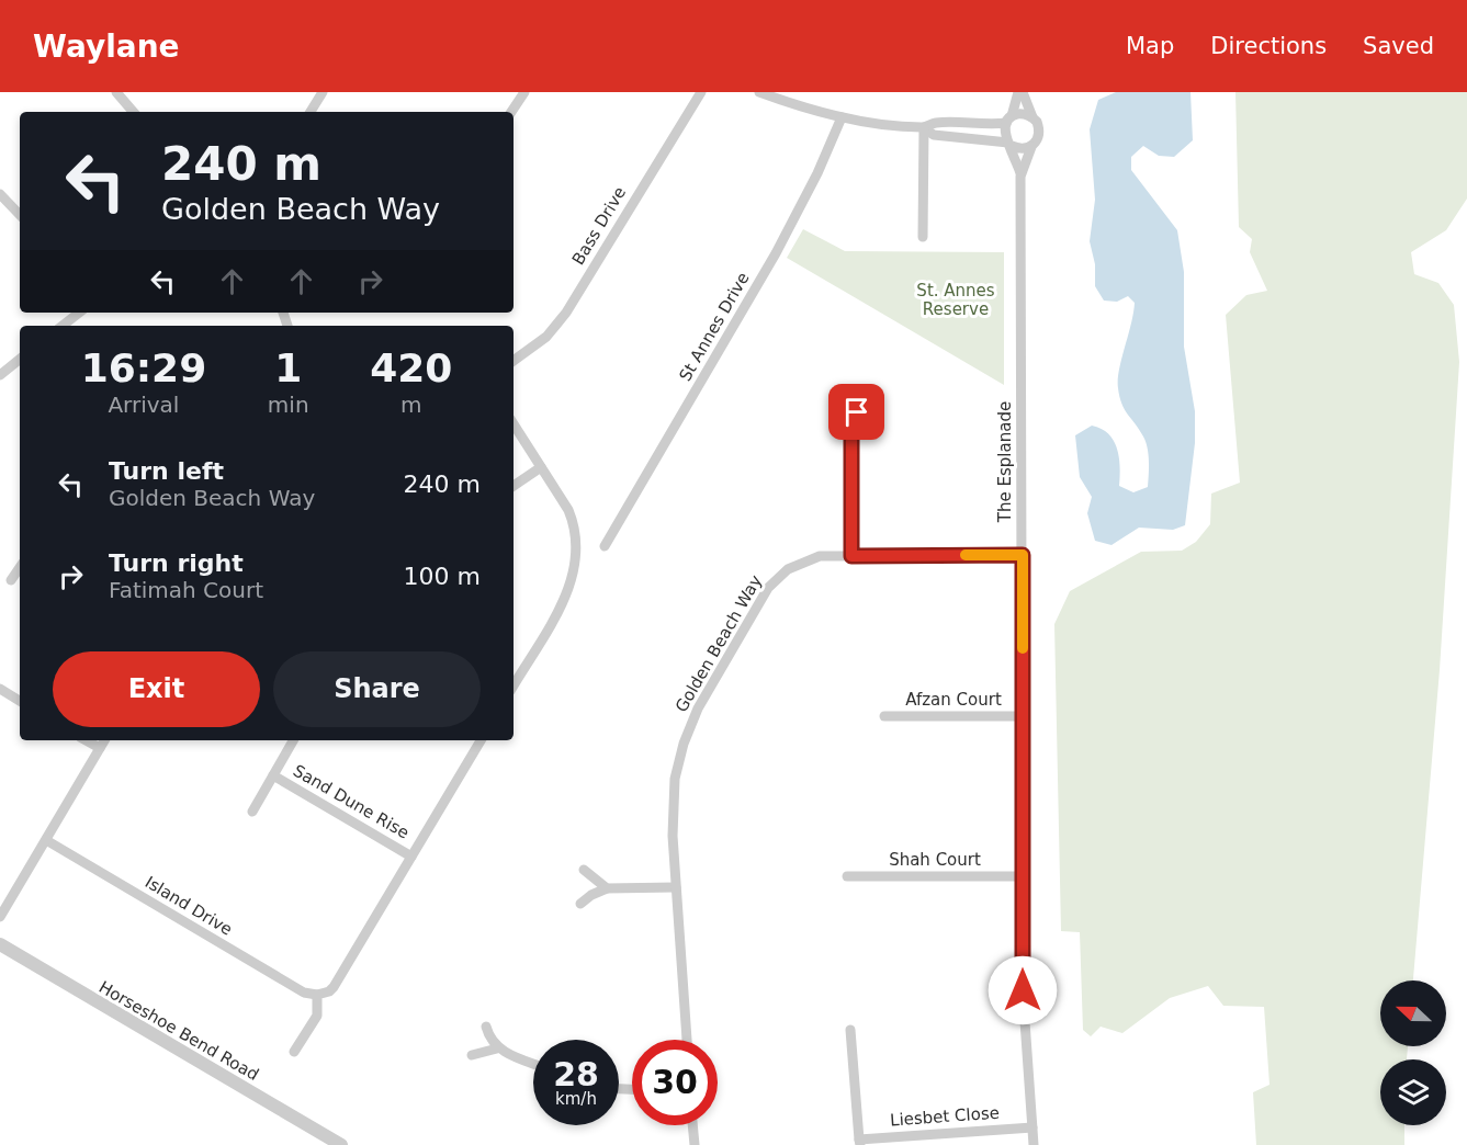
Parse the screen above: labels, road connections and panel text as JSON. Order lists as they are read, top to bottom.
{
  "streets": {
    "street": [
      "Bass Drive",
      "St Annes Drive",
      "The Esplanade",
      "Golden Beach Way",
      "Afzan Court",
      "Sand Dune Rise",
      "Shah Court",
      "Island Drive",
      "Horseshoe Bend Road",
      "Liesbet Close"
    ]
  },
  "crossings": [
    ["The Esplanade", "Golden Beach Way"],
    ["The Esplanade", "Afzan Court"],
    ["The Esplanade", "Shah Court"],
    ["The Esplanade", "Liesbet Close"]
  ],
  "parks": ["St. Annes Reserve"],
  "north": "left",
  "page": {
    "header": "Waylane",
    "nav": ["Map", "Directions", "Saved"],
    "turn": ["240 m", "Golden Beach Way"],
    "eta": [
      "16:29",
      "Arrival",
      "1",
      "min",
      "420",
      "m"
    ],
    "list": [
      {
        "name": "Turn left",
        "note": "Golden Beach Way",
        "value": "240 m"
      },
      {
        "name": "Turn right",
        "note": "Fatimah Court",
        "value": "100 m"
      }
    ],
    "buttons": ["Exit", "Share"],
    "speed": "28 km/h",
    "limit": "30"
  }
}
